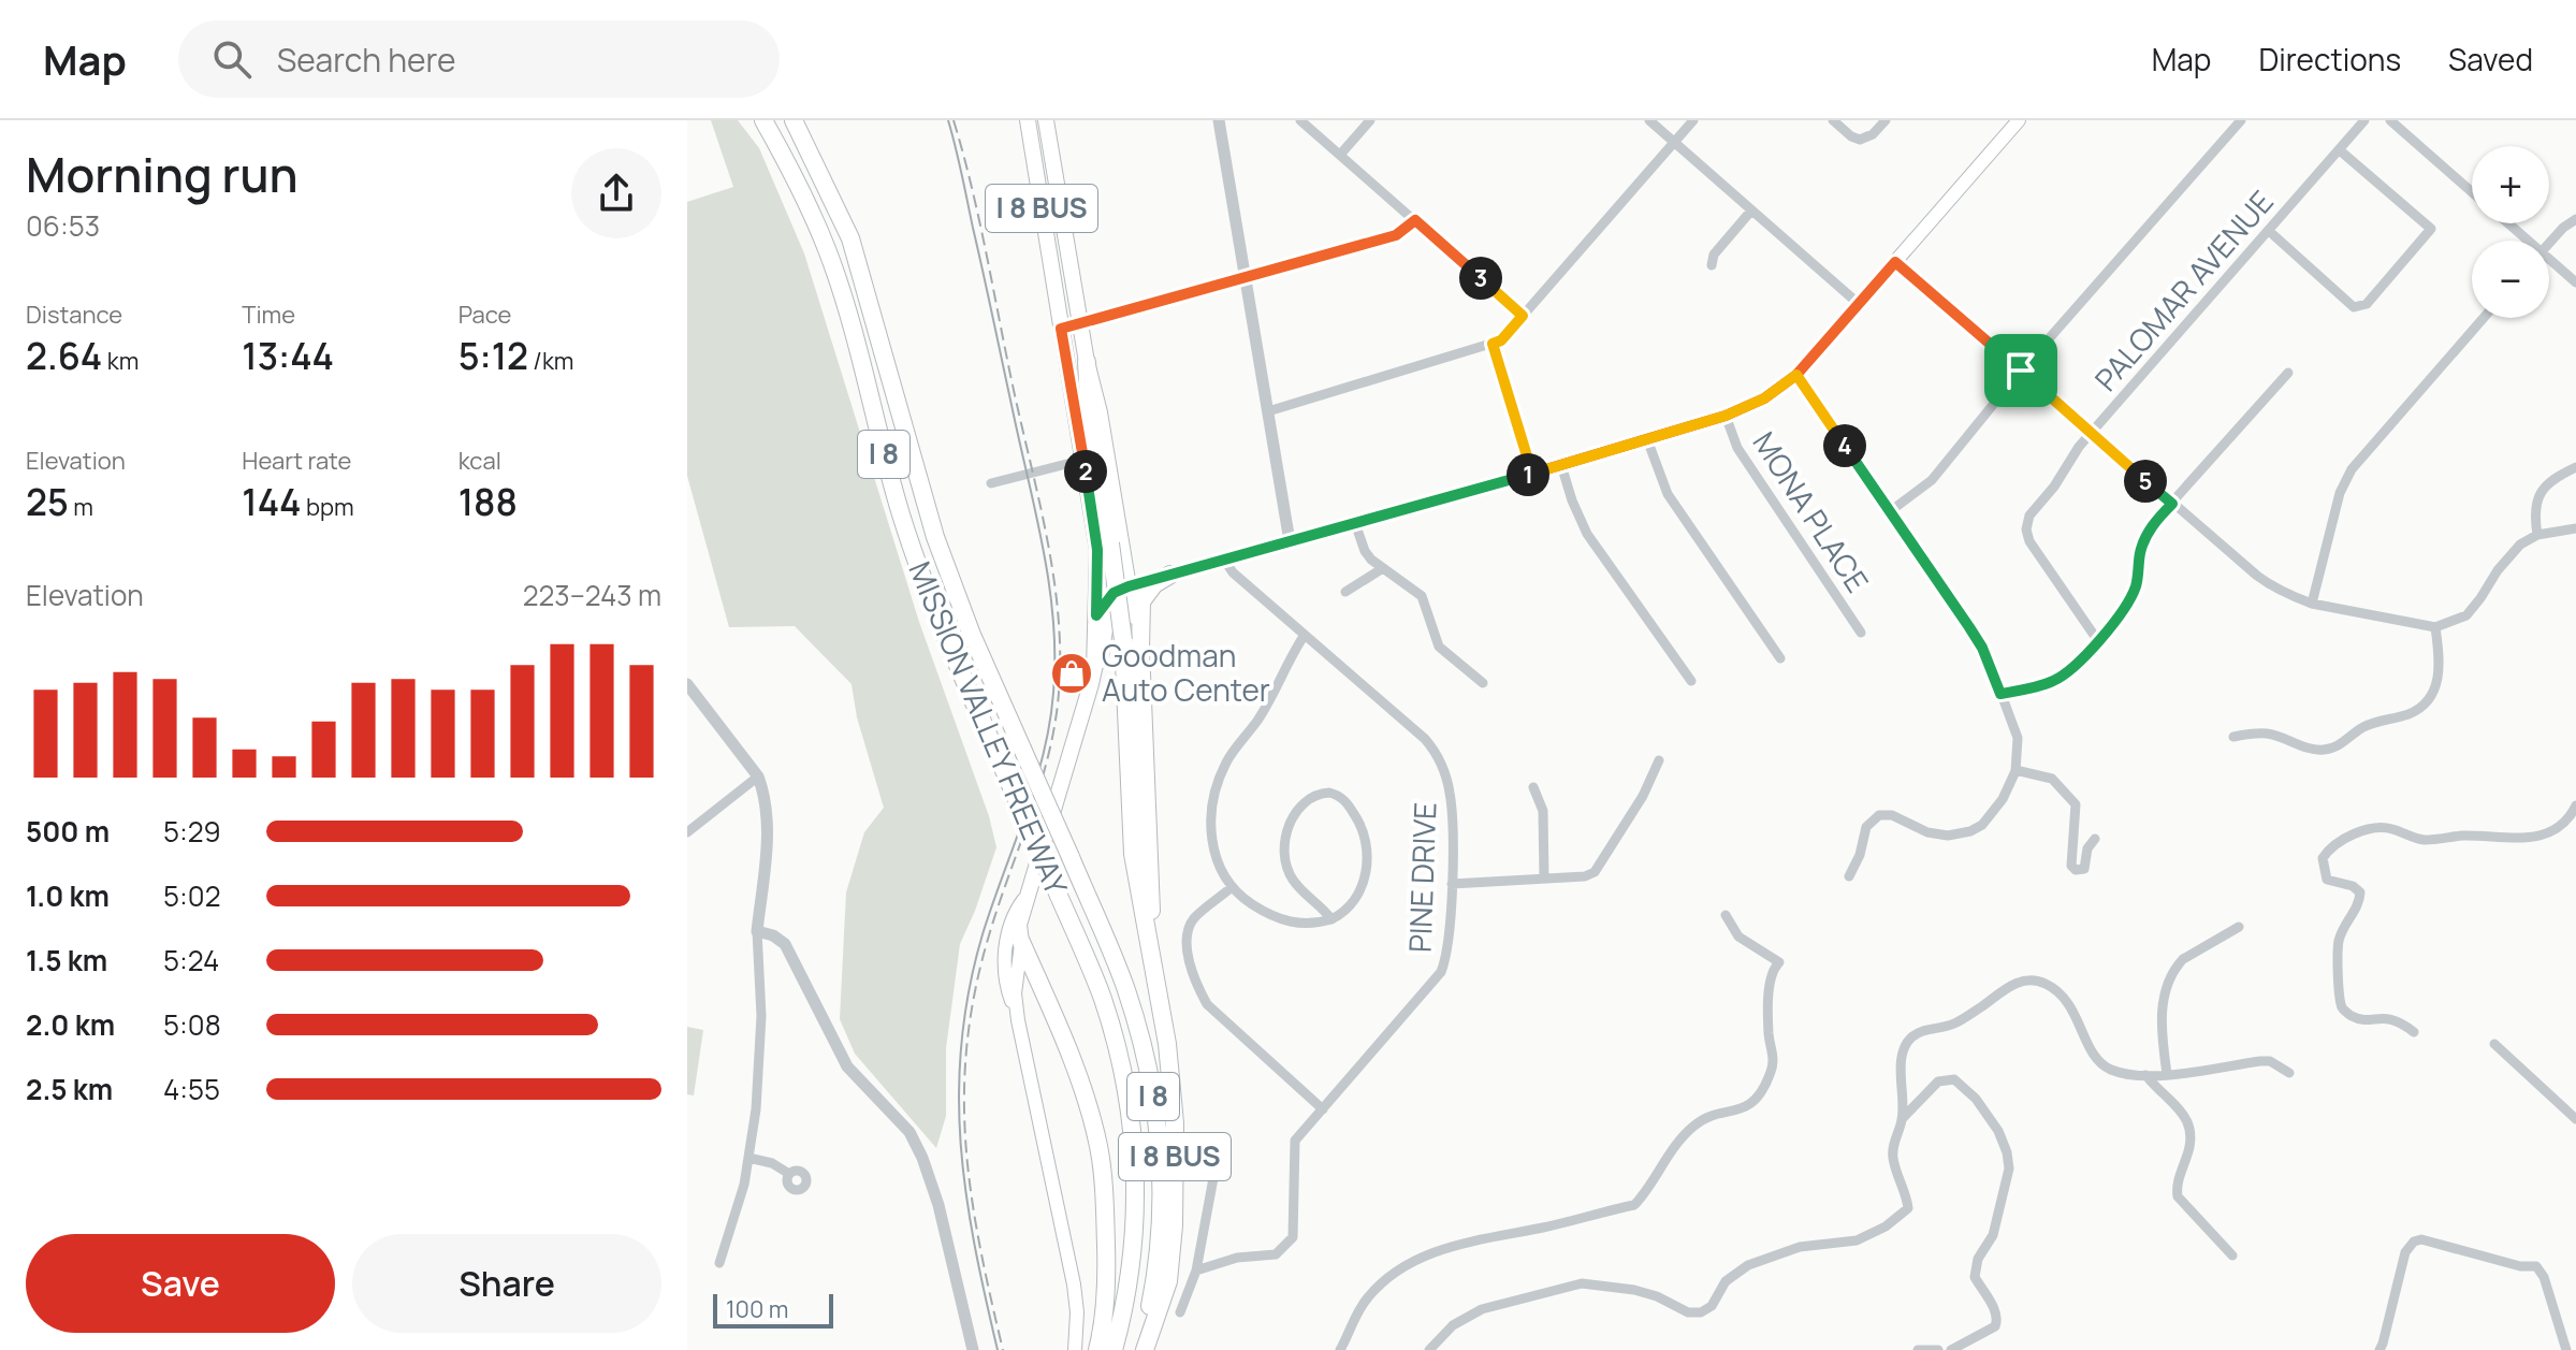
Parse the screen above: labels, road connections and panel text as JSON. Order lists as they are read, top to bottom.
{
  "streets": {
    "highway": ["I 8 BUS", "I 8", "MISSION VALLEY FREEWAY"],
    "street": ["PALOMAR AVENUE", "MONA PLACE", "PINE DRIVE"]
  },
  "crossings": [
    ["I 8 BUS", "MISSION VALLEY FREEWAY"]
  ],
  "places": {
    "shop": ["Goodman Auto Center"]
  },
  "scale_bar": "100 m",
  "page": {
    "header": "Map",
    "search": "Search here",
    "nav": ["Map", "Directions", "Saved"],
    "heading": ["Morning run", "06:53"],
    "map_buttons": ["+", "−"],
    "pins": [
      "3",
      "4",
      "2",
      "1",
      "5"
    ],
    "stats": [
      ["Distance", "2.64 km"],
      ["Time", "13:44"],
      ["Pace", "5:12 /km"],
      ["Elevation", "25 m"],
      ["Heart rate", "144 bpm"],
      ["kcal", "188"]
    ],
    "chart": ["Elevation", "223–243 m"],
    "list": [
      {
        "name": "500 m",
        "note": "5:29"
      },
      {
        "name": "1.0 km",
        "note": "5:02"
      },
      {
        "name": "1.5 km",
        "note": "5:24"
      },
      {
        "name": "2.0 km",
        "note": "5:08"
      },
      {
        "name": "2.5 km",
        "note": "4:55"
      }
    ],
    "buttons": ["Save", "Share"],
    "scale": "100 m"
  }
}
